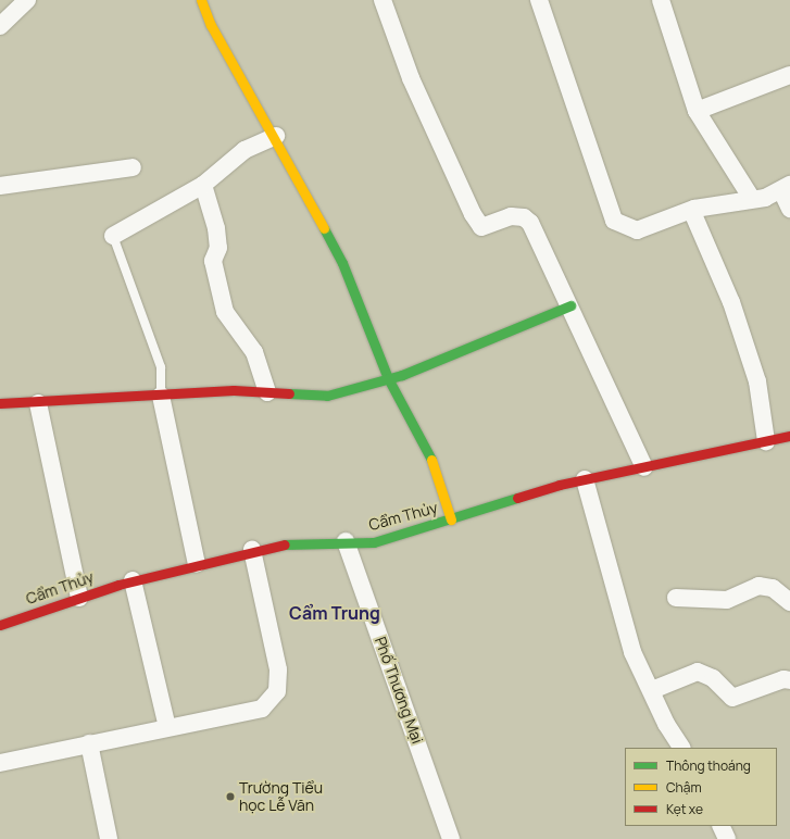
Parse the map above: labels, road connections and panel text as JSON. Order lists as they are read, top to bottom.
{
  "streets": {
    "street": ["Cẩm Thủy", "Phố Thương Mại"]
  },
  "crossings": [
    ["Cẩm Thủy", "Phố Thương Mại"]
  ],
  "districts": ["Cẩm Trung"],
  "places": ["Trường Tiểu học Lễ Văn"],
  "legend": ["Thông thoáng", "Chậm", "Kẹt xe"]
}
